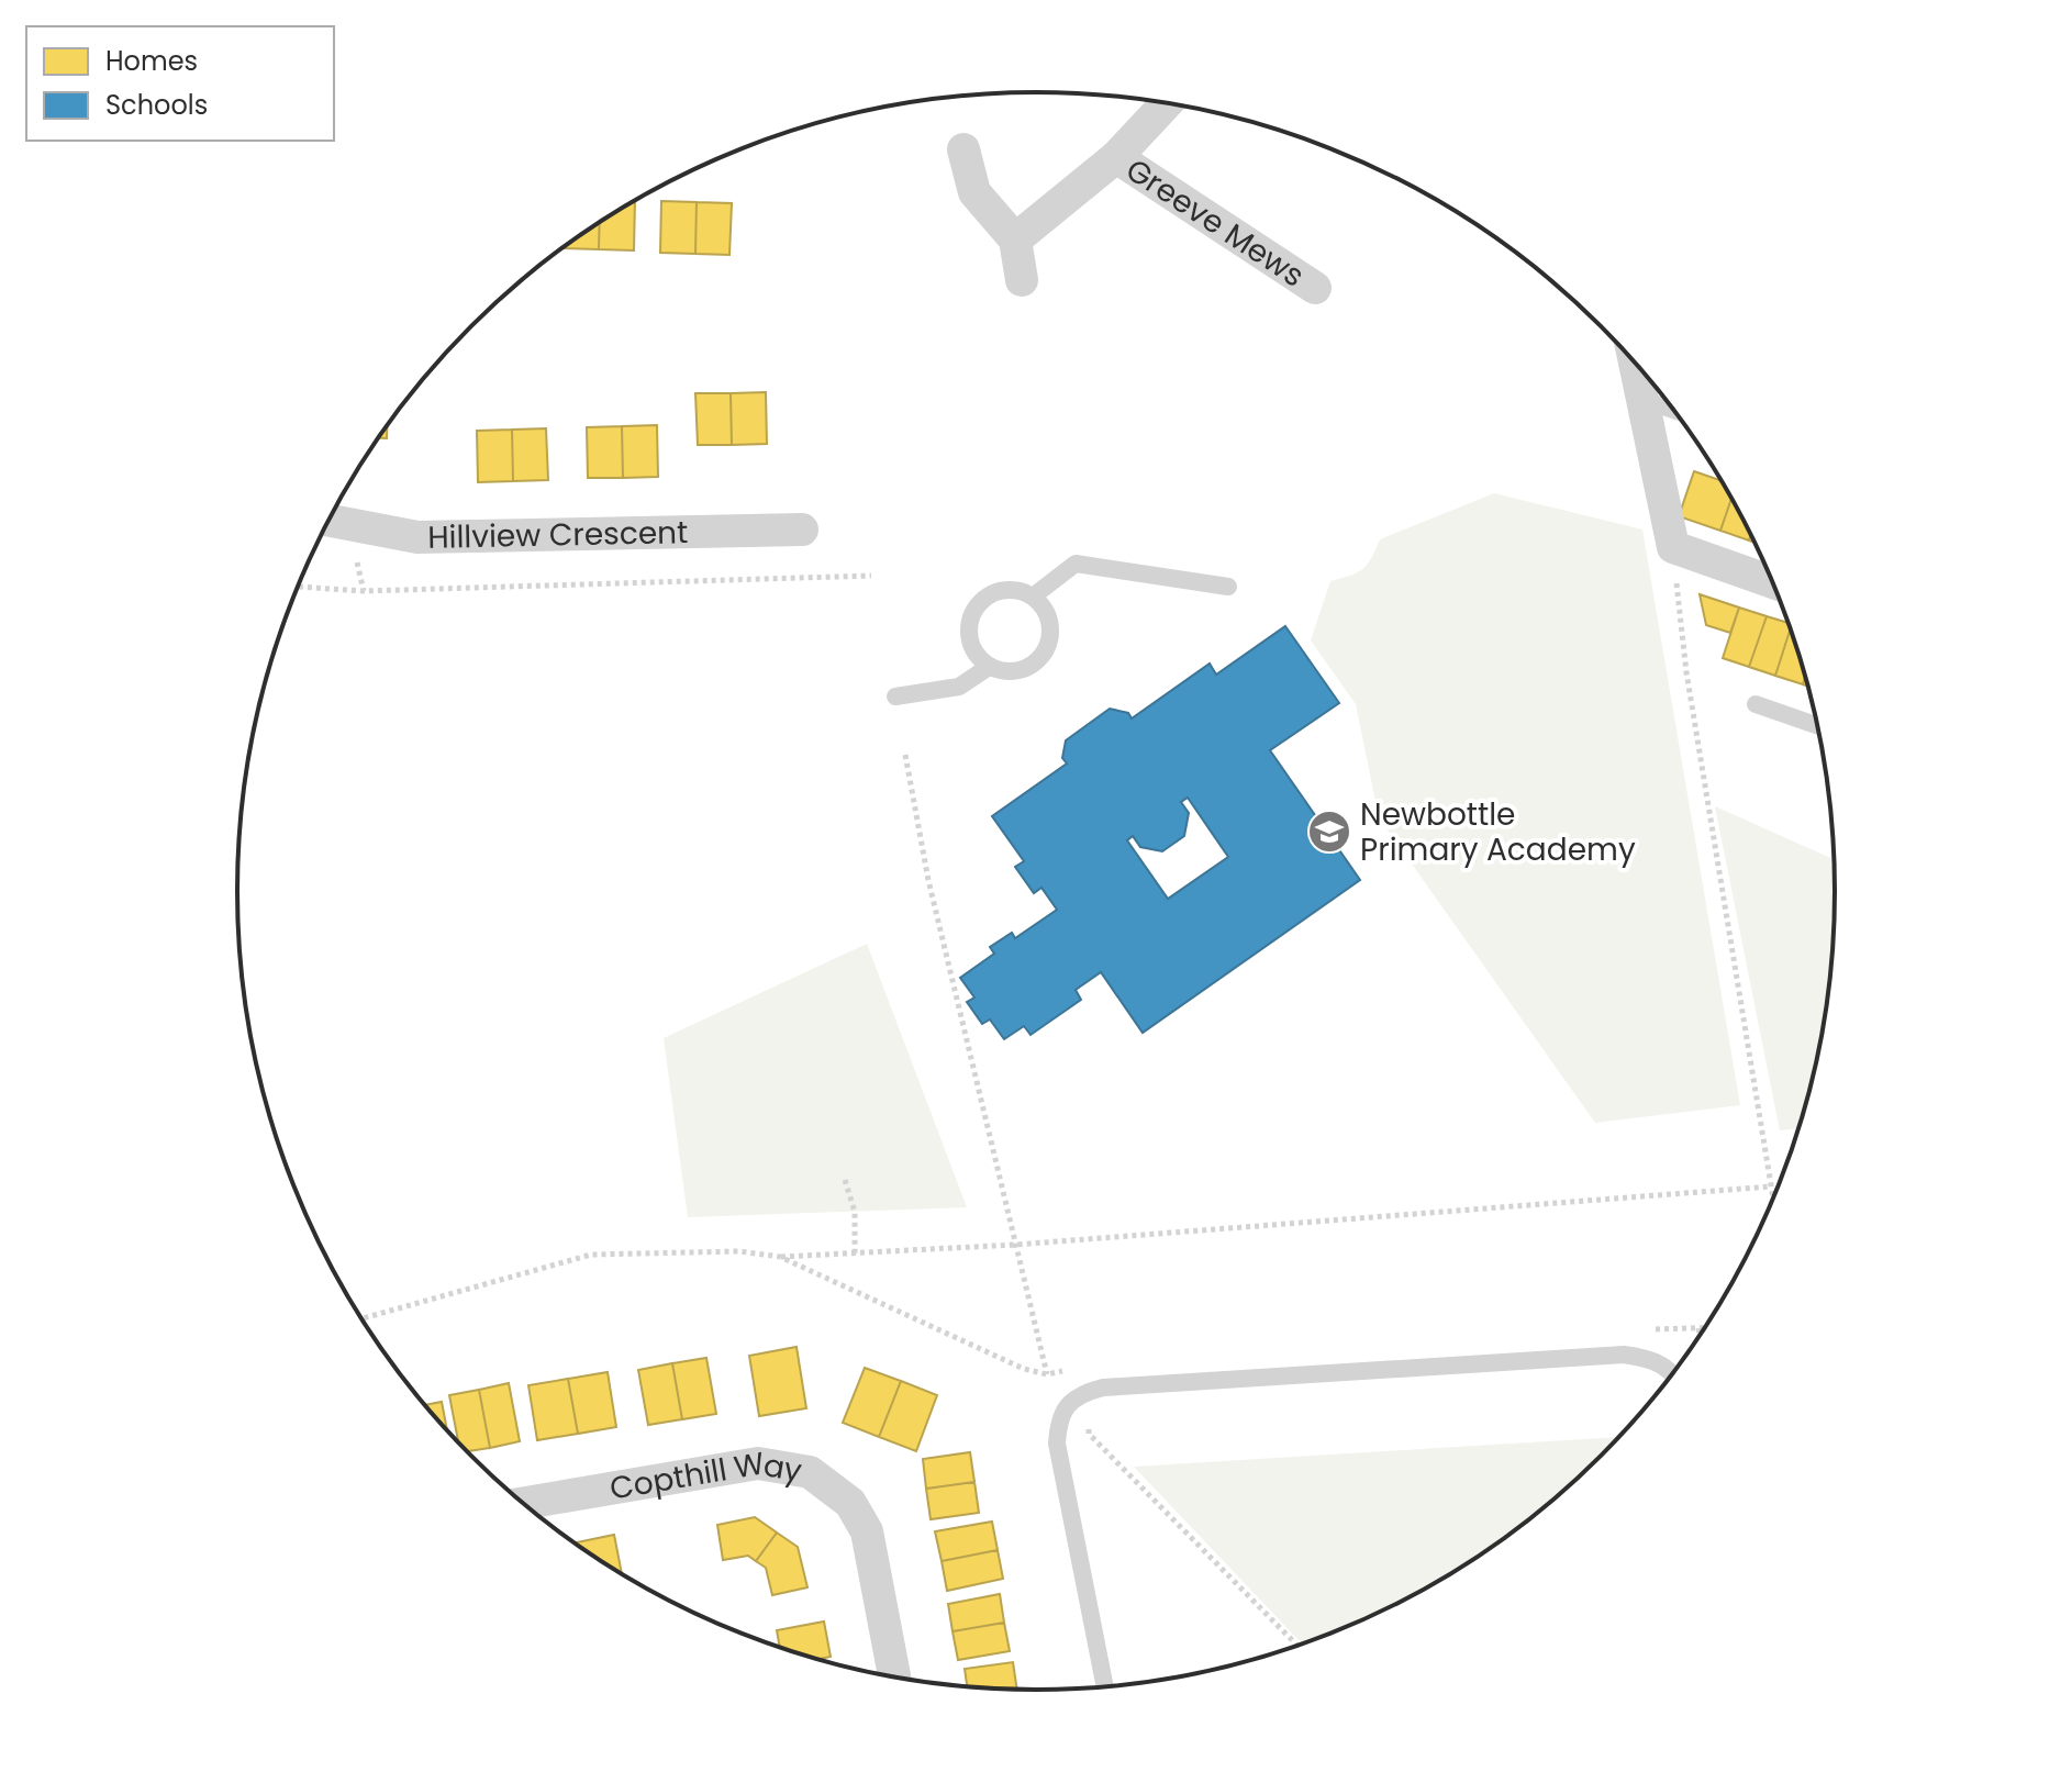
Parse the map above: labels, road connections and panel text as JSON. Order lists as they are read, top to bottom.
{
  "streets": {
    "street": ["Greeve Mews", "Hillview Crescent", "Copthill Way"]
  },
  "places": {
    "school or university": ["Newbottle Primary Academy"]
  },
  "legend": ["Homes", "Schools"]
}
